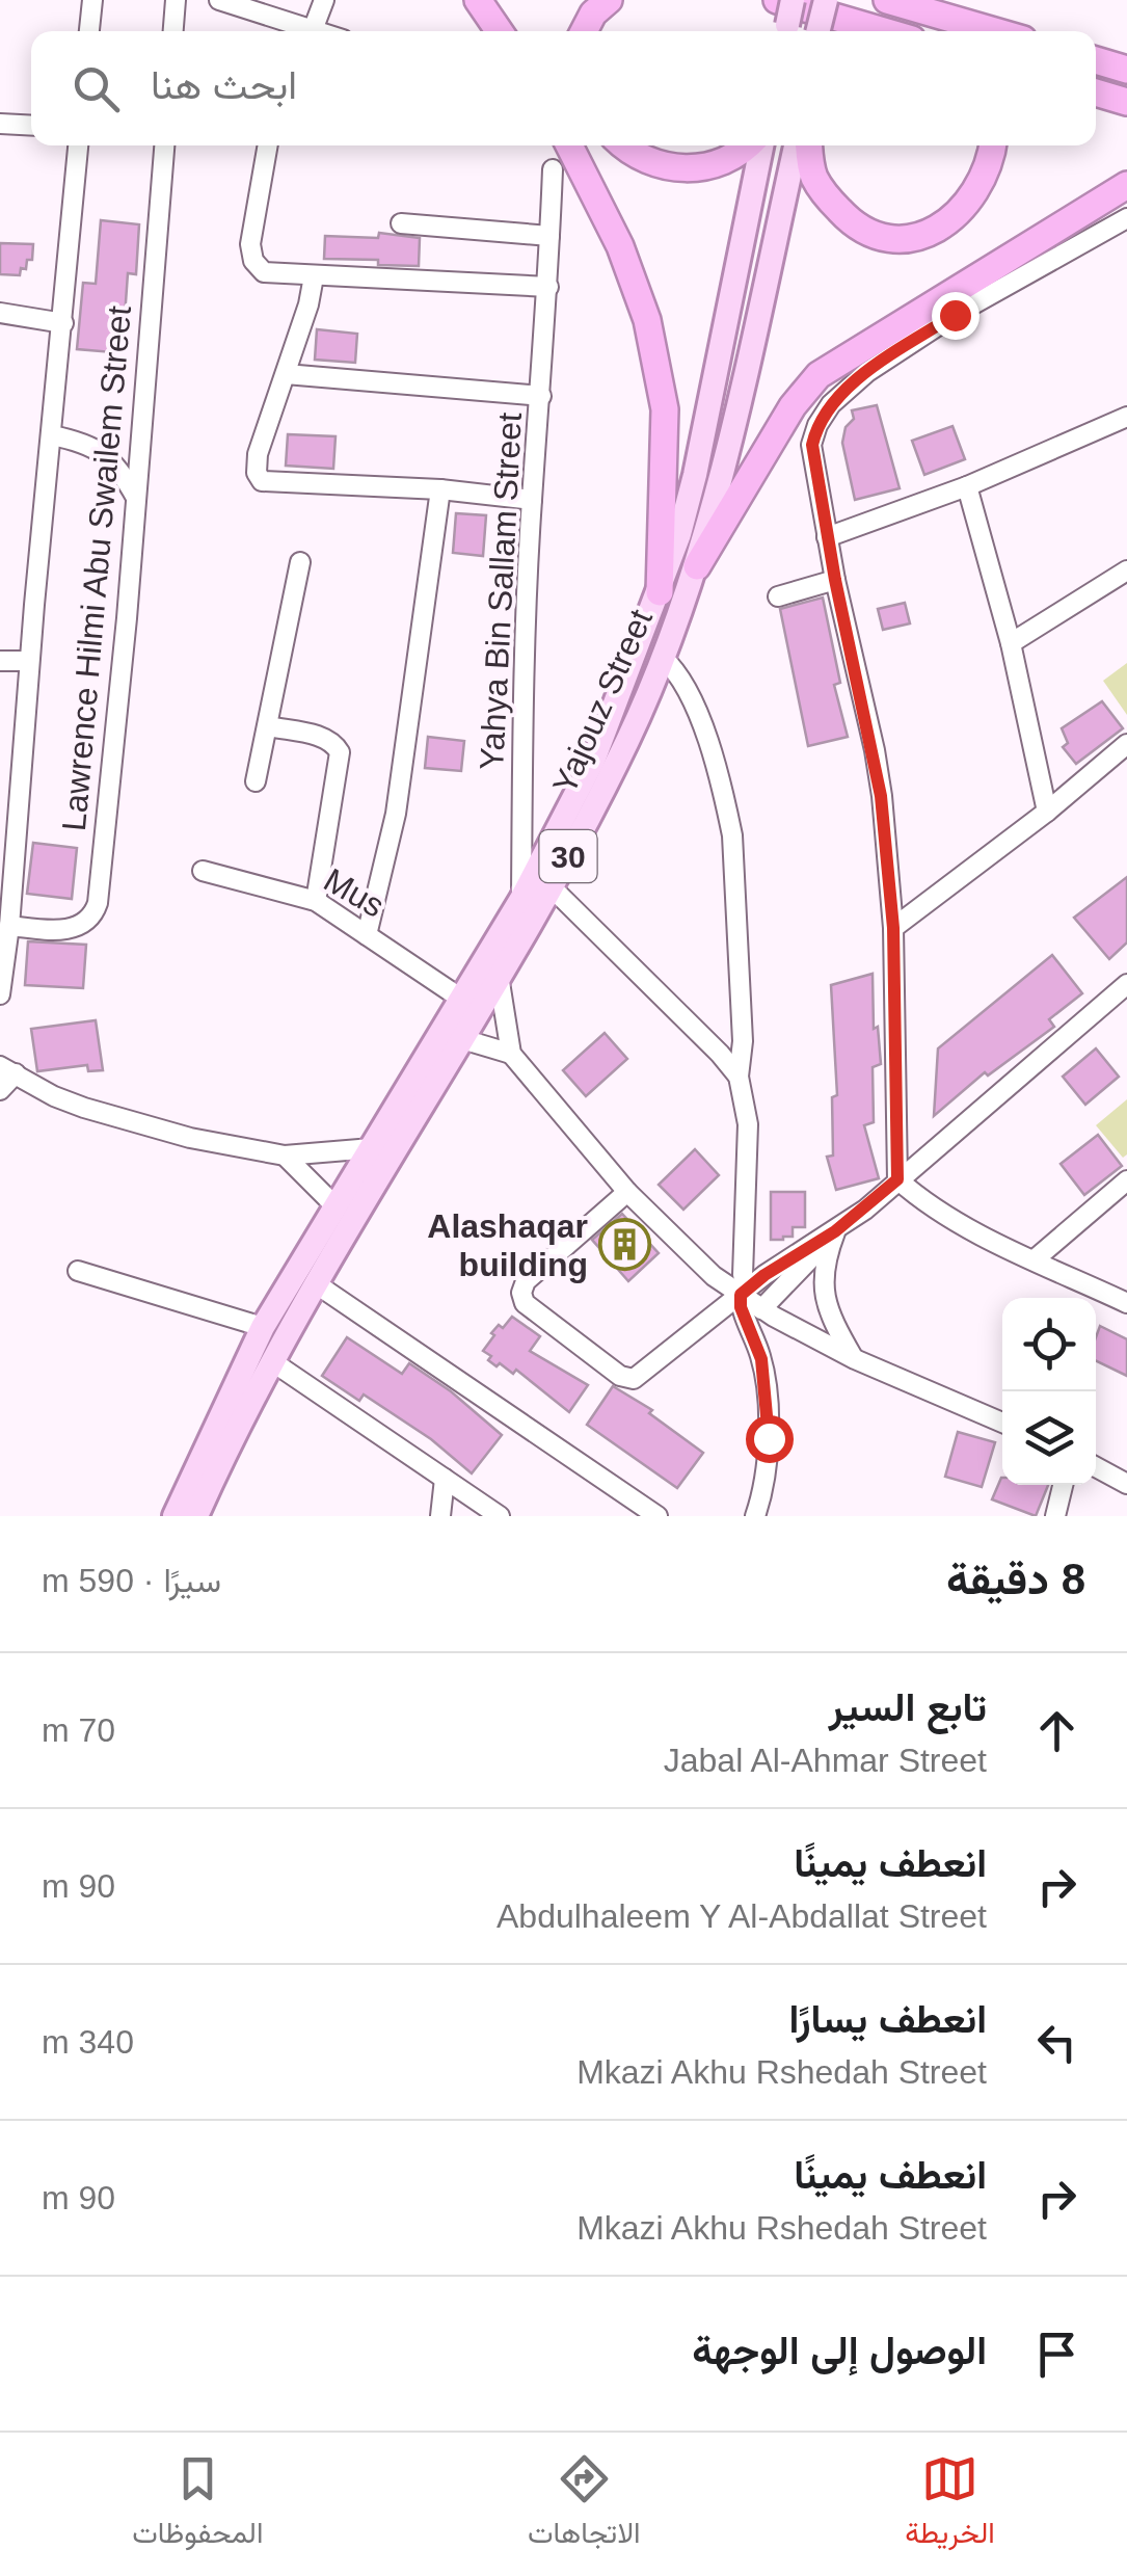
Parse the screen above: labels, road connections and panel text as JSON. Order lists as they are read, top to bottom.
{
  "streets": {
    "main road": ["Yajouz Street", "30"],
    "street": ["Lawrence Hilmi Abu Swailem Street", "Yahya Bin Sallam Street", "Mus"]
  },
  "crossings": [
    ["Yahya Bin Sallam Street", "Yajouz Street"],
    ["Yajouz Street", "Mus"]
  ],
  "places": {
    "building": ["Alashaqar building"]
  },
  "page": {
    "search": "ابحث هنا",
    "heading": ["8 دقيقة", "سيرًا · 590 m"],
    "list": [
      ["تابع السير", "Jabal Al-Ahmar Street", "70 m"],
      ["انعطف يمينًا", "Abdulhaleem Y Al-Abdallat Street", "90 m"],
      ["انعطف يسارًا", "Mkazi Akhu Rshedah Street", "340 m"],
      ["انعطف يمينًا", "Mkazi Akhu Rshedah Street", "90 m"],
      "الوصول إلى الوجهة"
    ],
    "nav": ["الخريطة", "الاتجاهات", "المحفوظات"]
  }
}
